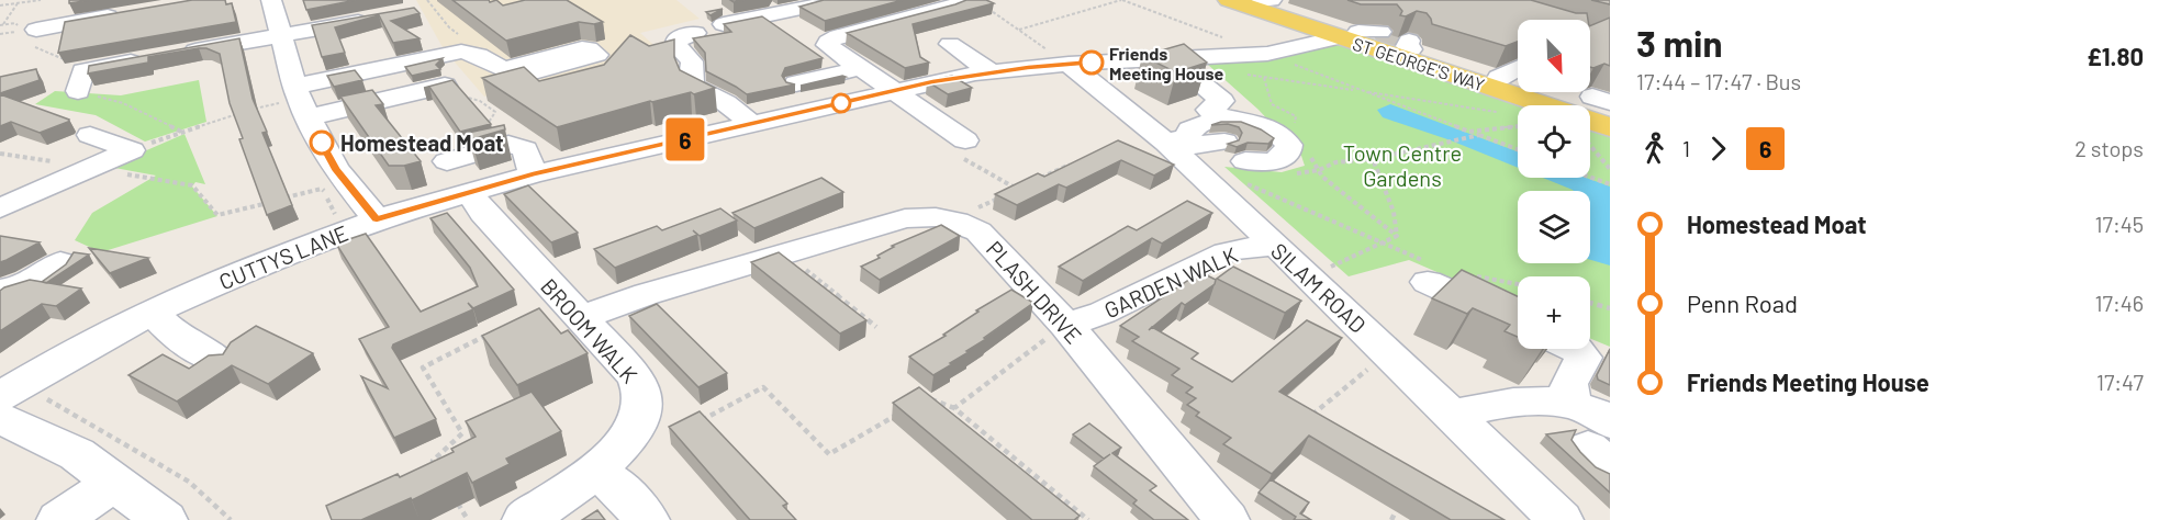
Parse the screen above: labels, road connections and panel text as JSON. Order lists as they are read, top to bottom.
{
  "streets": {
    "main road": ["ST GEORGE'S WAY"],
    "street": [
      "CUTTYS LANE",
      "GARDEN WALK",
      "SILAM ROAD",
      "PLASH DRIVE",
      "BROOM WALK"
    ]
  },
  "crossings": [
    ["ST GEORGE'S WAY", "CUTTYS LANE"],
    ["CUTTYS LANE", "SILAM ROAD"],
    ["CUTTYS LANE", "BROOM WALK"],
    ["GARDEN WALK", "SILAM ROAD"],
    ["GARDEN WALK", "PLASH DRIVE"],
    ["PLASH DRIVE", "BROOM WALK"]
  ],
  "parks": ["Town Centre Gardens"],
  "places": ["Friends Meeting House", "Homestead Moat"],
  "lines": ["bus line 6"],
  "north": "bottom right",
  "page": {
    "on_map": "6",
    "heading": ["3 min", "17:44 – 17:47 · Bus", "£1.80"],
    "map_buttons": "+",
    "legs": ["1", "6", "2 stops"],
    "list": [
      {
        "name": "Homestead Moat",
        "value": "17:45"
      },
      {
        "name": "Penn Road",
        "value": "17:46"
      },
      {
        "name": "Friends Meeting House",
        "value": "17:47"
      }
    ]
  }
}
